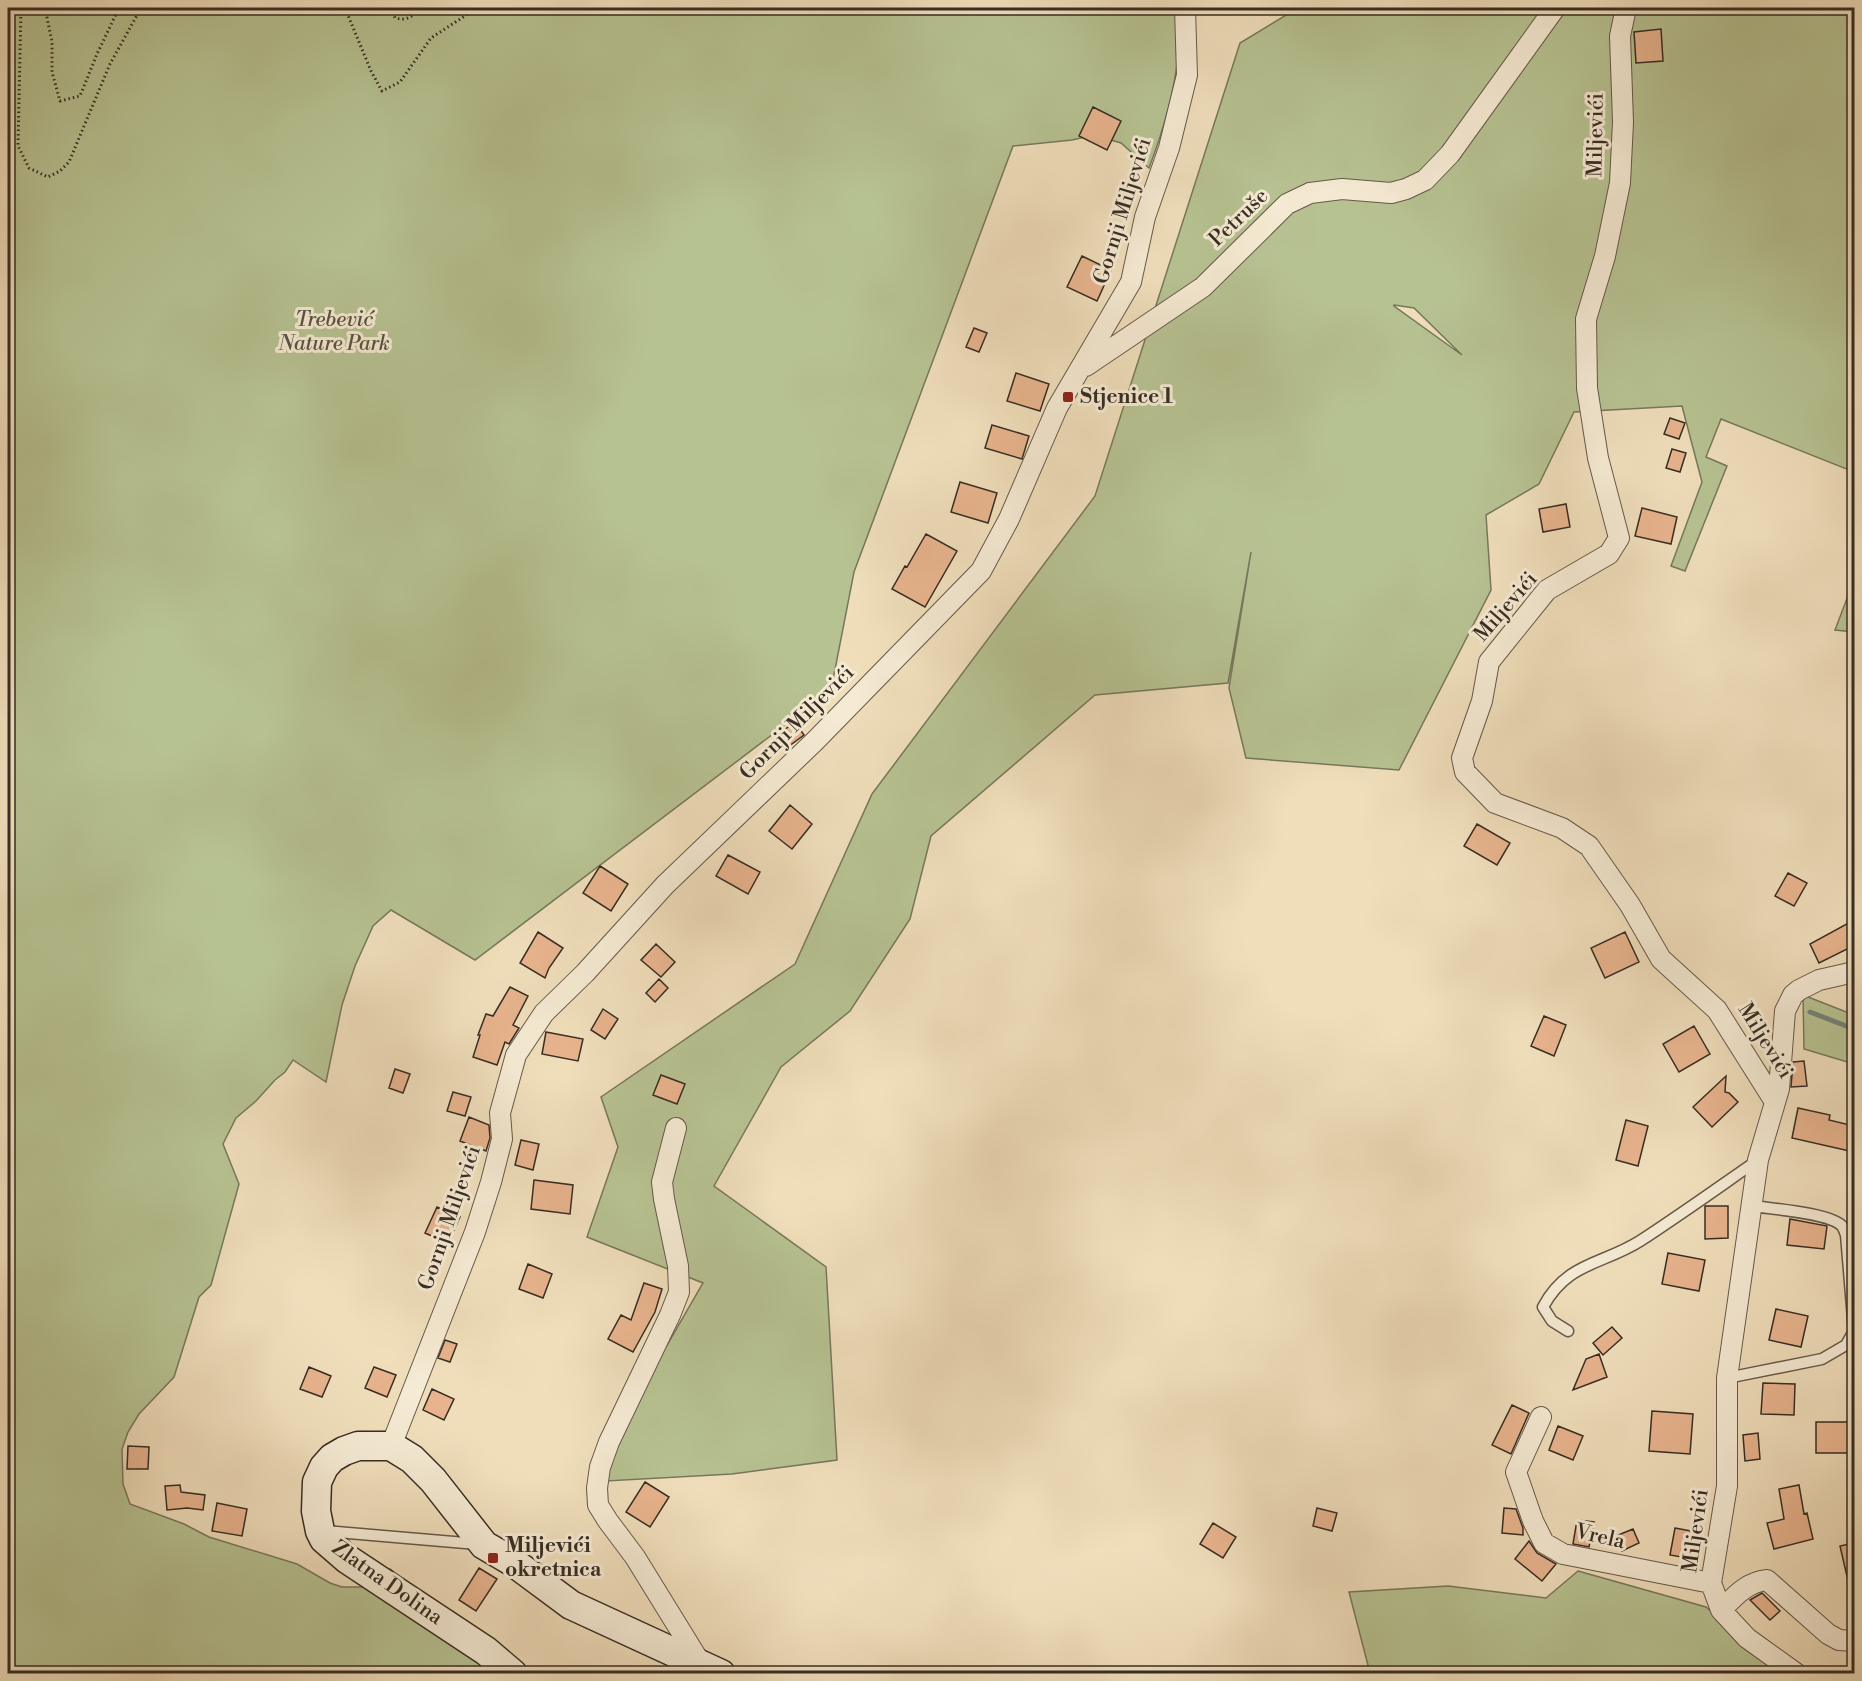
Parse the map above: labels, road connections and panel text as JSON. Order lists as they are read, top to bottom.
{
  "streets": {
    "main road": ["Zlatna Dolina"],
    "street": [
      "Miljevići",
      "Gornji Miljevići",
      "Petruše",
      "Vrela"
    ]
  },
  "crossings": [
    ["Miljevići", "Vrela"],
    ["Gornji Miljevići", "Petruše"],
    ["Gornji Miljevići", "Zlatna Dolina"]
  ],
  "parks": ["Trebević Nature Park"],
  "places": {
    "transit": ["Stjenice 1", "Miljevići okretnica"]
  }
}
